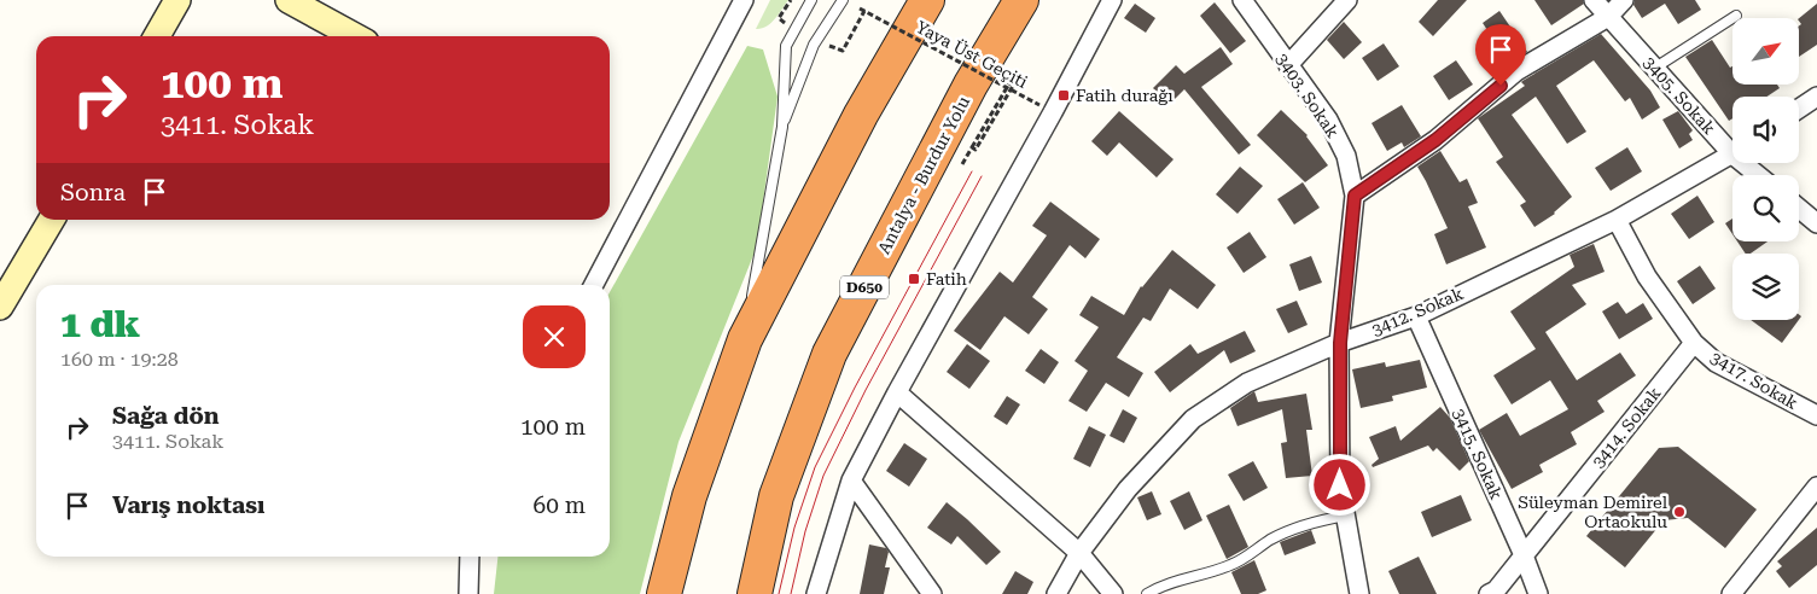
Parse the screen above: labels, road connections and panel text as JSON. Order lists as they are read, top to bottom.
{
  "streets": {
    "highway": ["Antalya - Burdur Yolu", "D650"],
    "street": [
      "3403. Sokak",
      "3405. Sokak",
      "3412. Sokak",
      "3417. Sokak",
      "3414. Sokak",
      "3415. Sokak"
    ],
    "path": ["Yaya Üst Geçiti"]
  },
  "crossings": [
    ["3403. Sokak", "3412. Sokak"],
    ["3412. Sokak", "3417. Sokak"],
    ["3412. Sokak", "3415. Sokak"],
    ["3417. Sokak", "3414. Sokak"],
    ["3414. Sokak", "3415. Sokak"]
  ],
  "places": {
    "transit": ["Fatih durağı", "Fatih"],
    "other": ["Süleyman Demirel Ortaokulu"]
  },
  "north": "top right",
  "page": {
    "turn": ["100 m", "3411. Sokak"],
    "then": "Sonra",
    "heading": ["1 dk", "160 m · 19:28"],
    "list": [
      {
        "name": "Sağa dön",
        "note": "3411. Sokak",
        "value": "100 m"
      },
      {
        "name": "Varış noktası",
        "value": "60 m"
      }
    ]
  }
}
